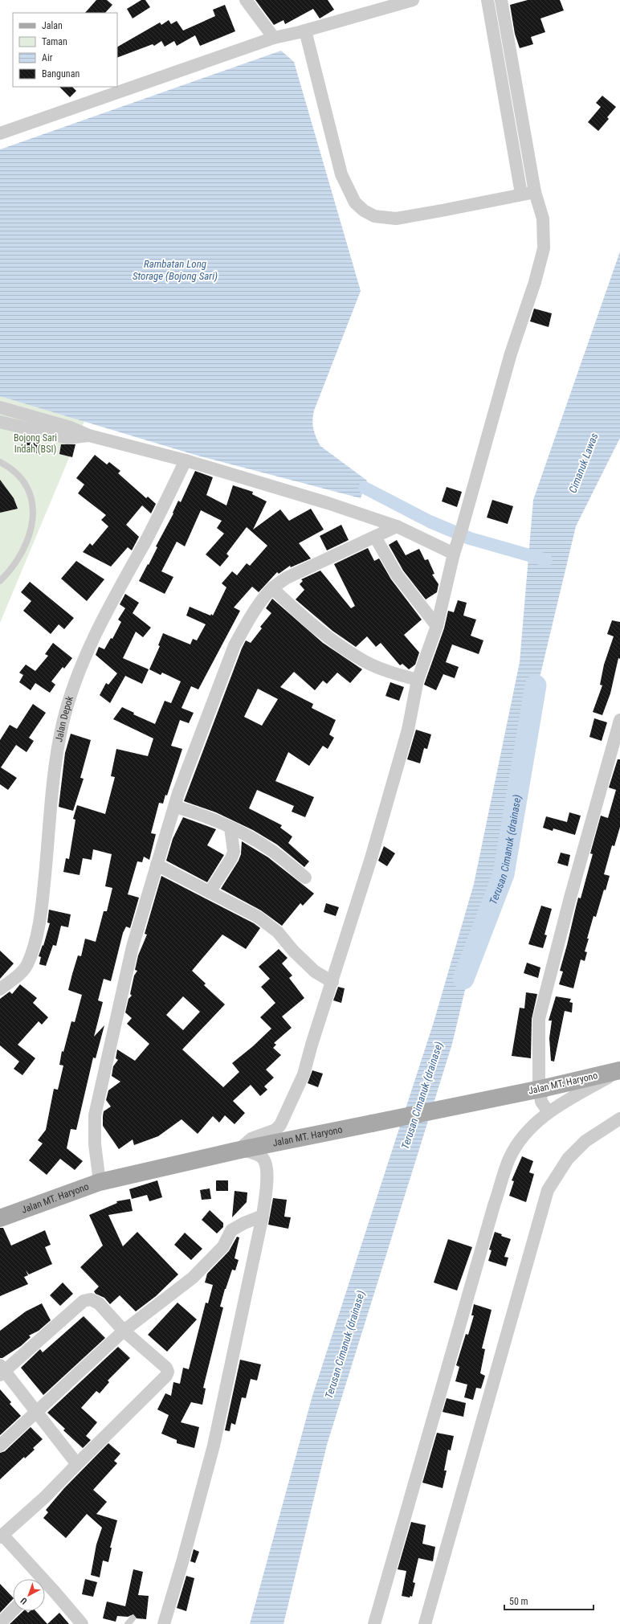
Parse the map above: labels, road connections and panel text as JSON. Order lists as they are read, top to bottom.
{
  "streets": {
    "main road": ["Jalan MT. Haryono"],
    "street": ["Jalan Depok"]
  },
  "water": ["Rambatan Long Storage (Bojong Sari)", "Cimanuk Lawas", "Terusan Cimanuk (drainase)"],
  "parks": ["Bojong Sari Indah (BSI)"],
  "legend": [
    "Jalan",
    "Taman",
    "Air",
    "Bangunan"
  ],
  "scale_bar": "50 m",
  "north": "bottom left"
}
